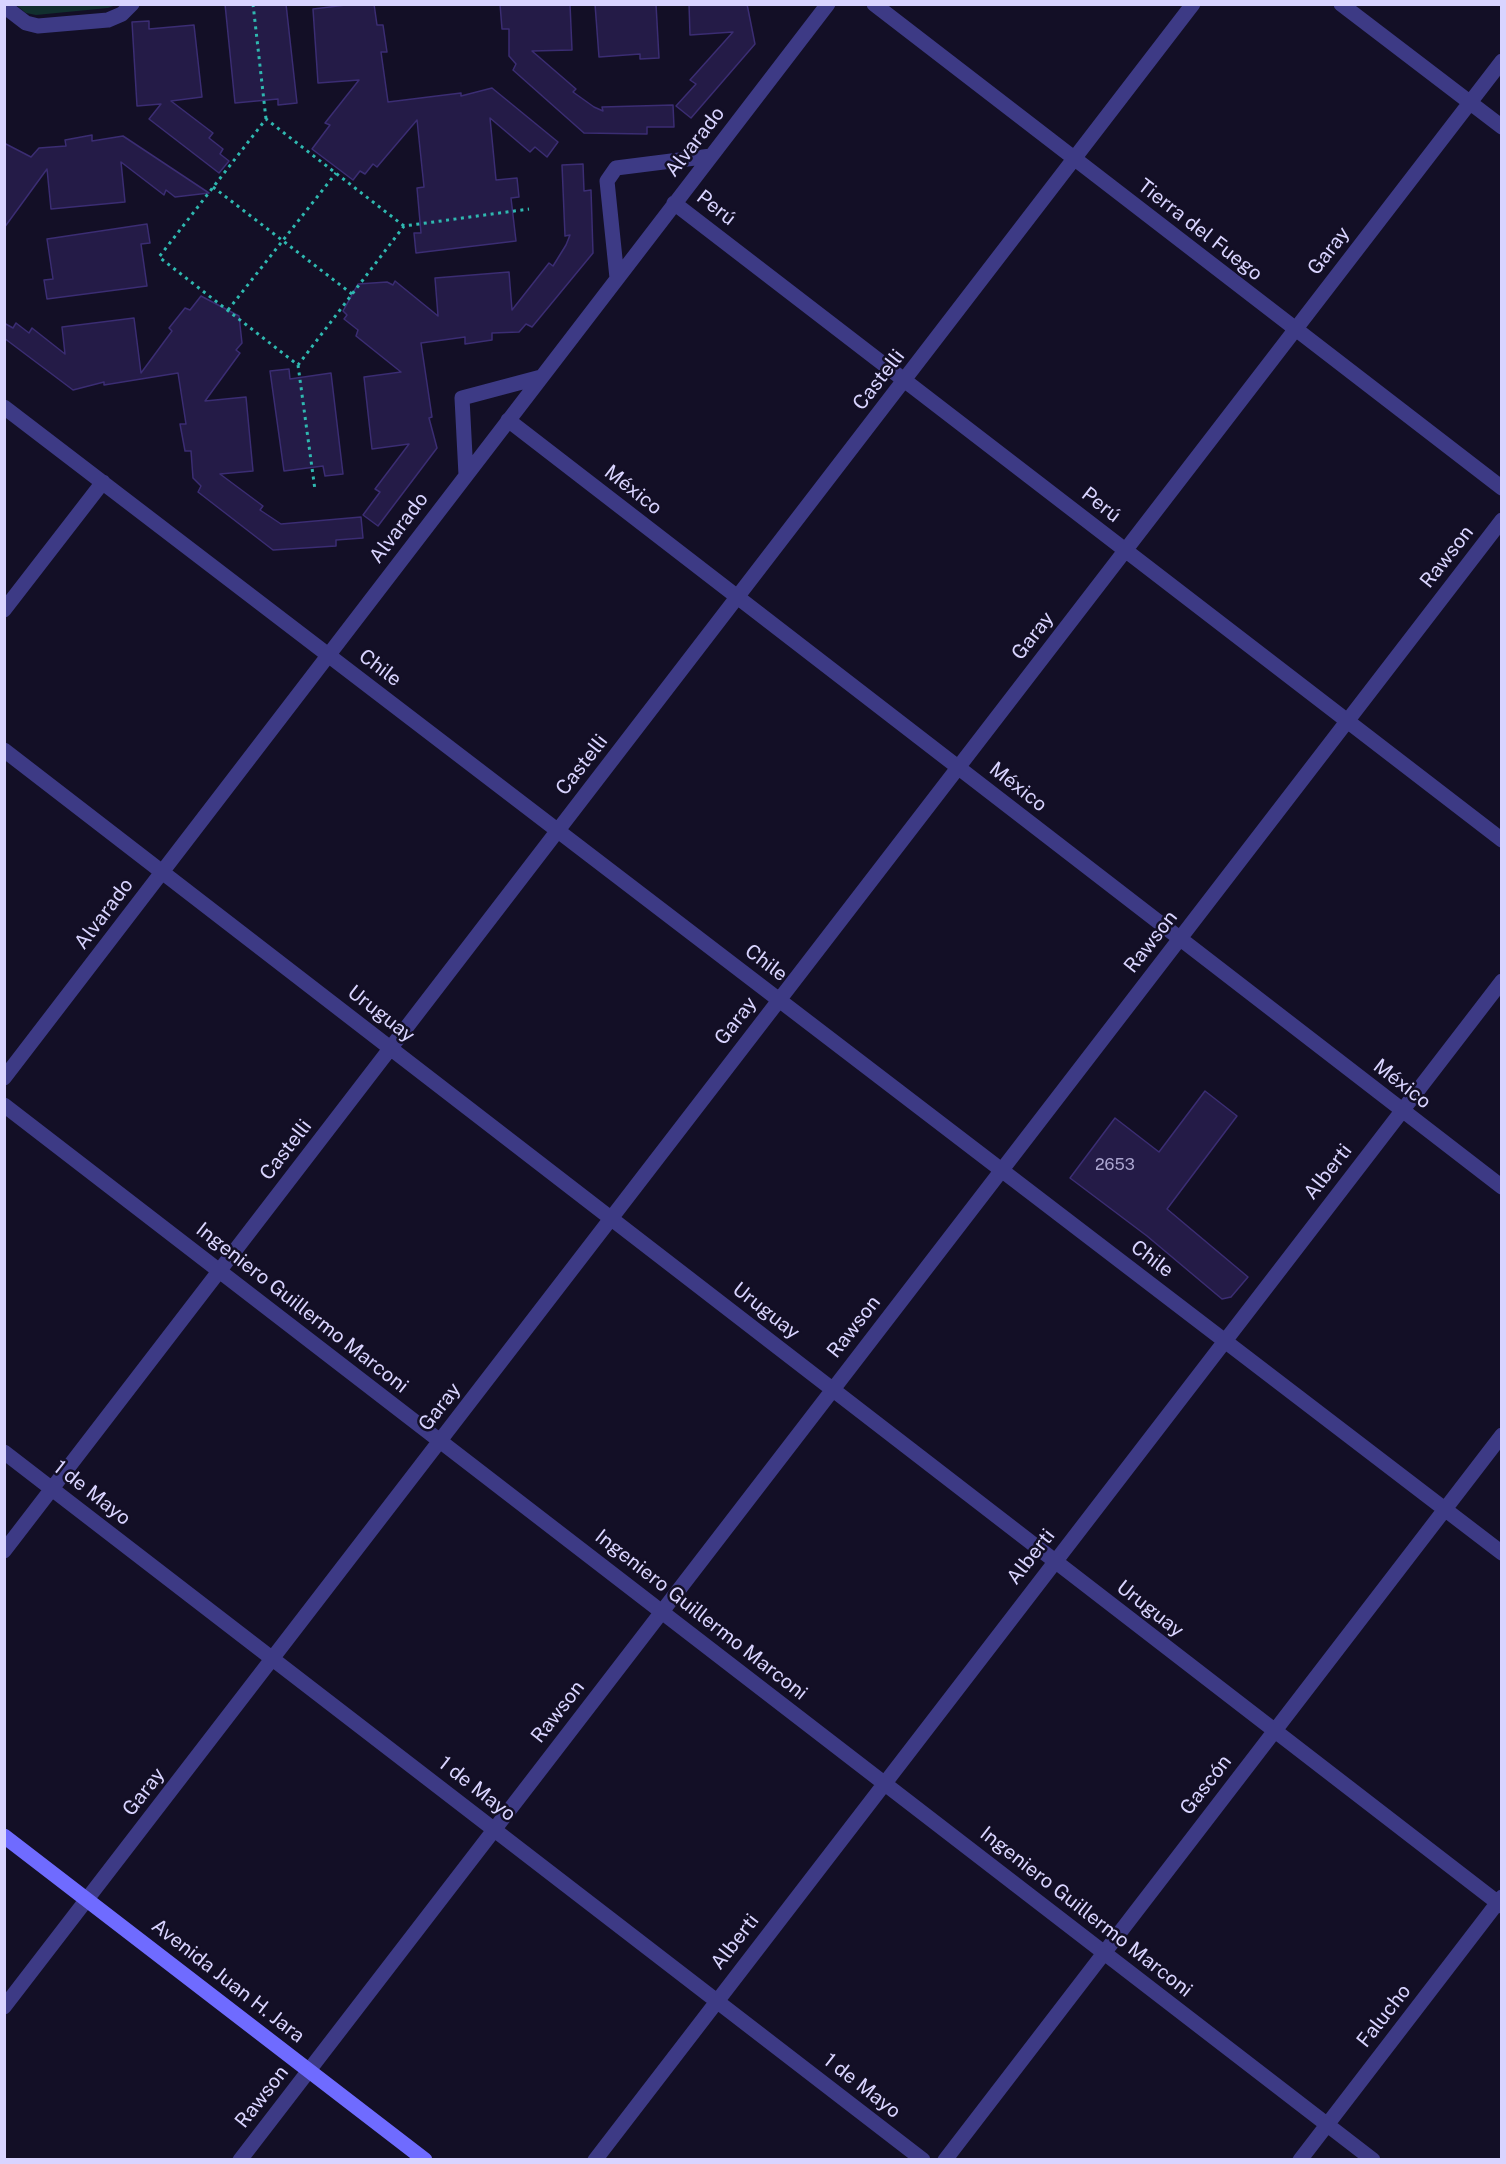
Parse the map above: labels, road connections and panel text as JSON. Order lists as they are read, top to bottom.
{
  "streets": {
    "main road": ["Avenida Juan H. Jara"],
    "street": [
      "Alvarado",
      "Perú",
      "Tierra del Fuego",
      "Garay",
      "Castelli",
      "México",
      "Rawson",
      "Chile",
      "Uruguay",
      "Alberti",
      "Ingeniero Guillermo Marconi",
      "1 de Mayo",
      "Gascón",
      "Falucho"
    ]
  },
  "crossings": [
    ["Alvarado", "Perú"],
    ["Alvarado", "México"],
    ["Alvarado", "Chile"],
    ["Alvarado", "Uruguay"],
    ["Perú", "Garay"],
    ["Perú", "Castelli"],
    ["Perú", "Rawson"],
    ["Tierra del Fuego", "Garay"],
    ["Tierra del Fuego", "Castelli"],
    ["Garay", "México"],
    ["Garay", "Chile"],
    ["Garay", "Uruguay"],
    ["Garay", "Ingeniero Guillermo Marconi"],
    ["Garay", "1 de Mayo"],
    ["Garay", "Avenida Juan H. Jara"],
    ["Castelli", "México"],
    ["Castelli", "Chile"],
    ["Castelli", "Uruguay"],
    ["Castelli", "Ingeniero Guillermo Marconi"],
    ["Castelli", "1 de Mayo"],
    ["México", "Rawson"],
    ["México", "Alberti"],
    ["Rawson", "Chile"],
    ["Rawson", "Uruguay"],
    ["Rawson", "Ingeniero Guillermo Marconi"],
    ["Rawson", "1 de Mayo"],
    ["Rawson", "Avenida Juan H. Jara"],
    ["Chile", "Alberti"],
    ["Chile", "Gascón"],
    ["Uruguay", "Alberti"],
    ["Uruguay", "Gascón"],
    ["Uruguay", "Falucho"],
    ["Alberti", "Ingeniero Guillermo Marconi"],
    ["Alberti", "1 de Mayo"],
    ["Ingeniero Guillermo Marconi", "Gascón"],
    ["Ingeniero Guillermo Marconi", "Falucho"]
  ],
  "house_numbers": ["2653"]
}
